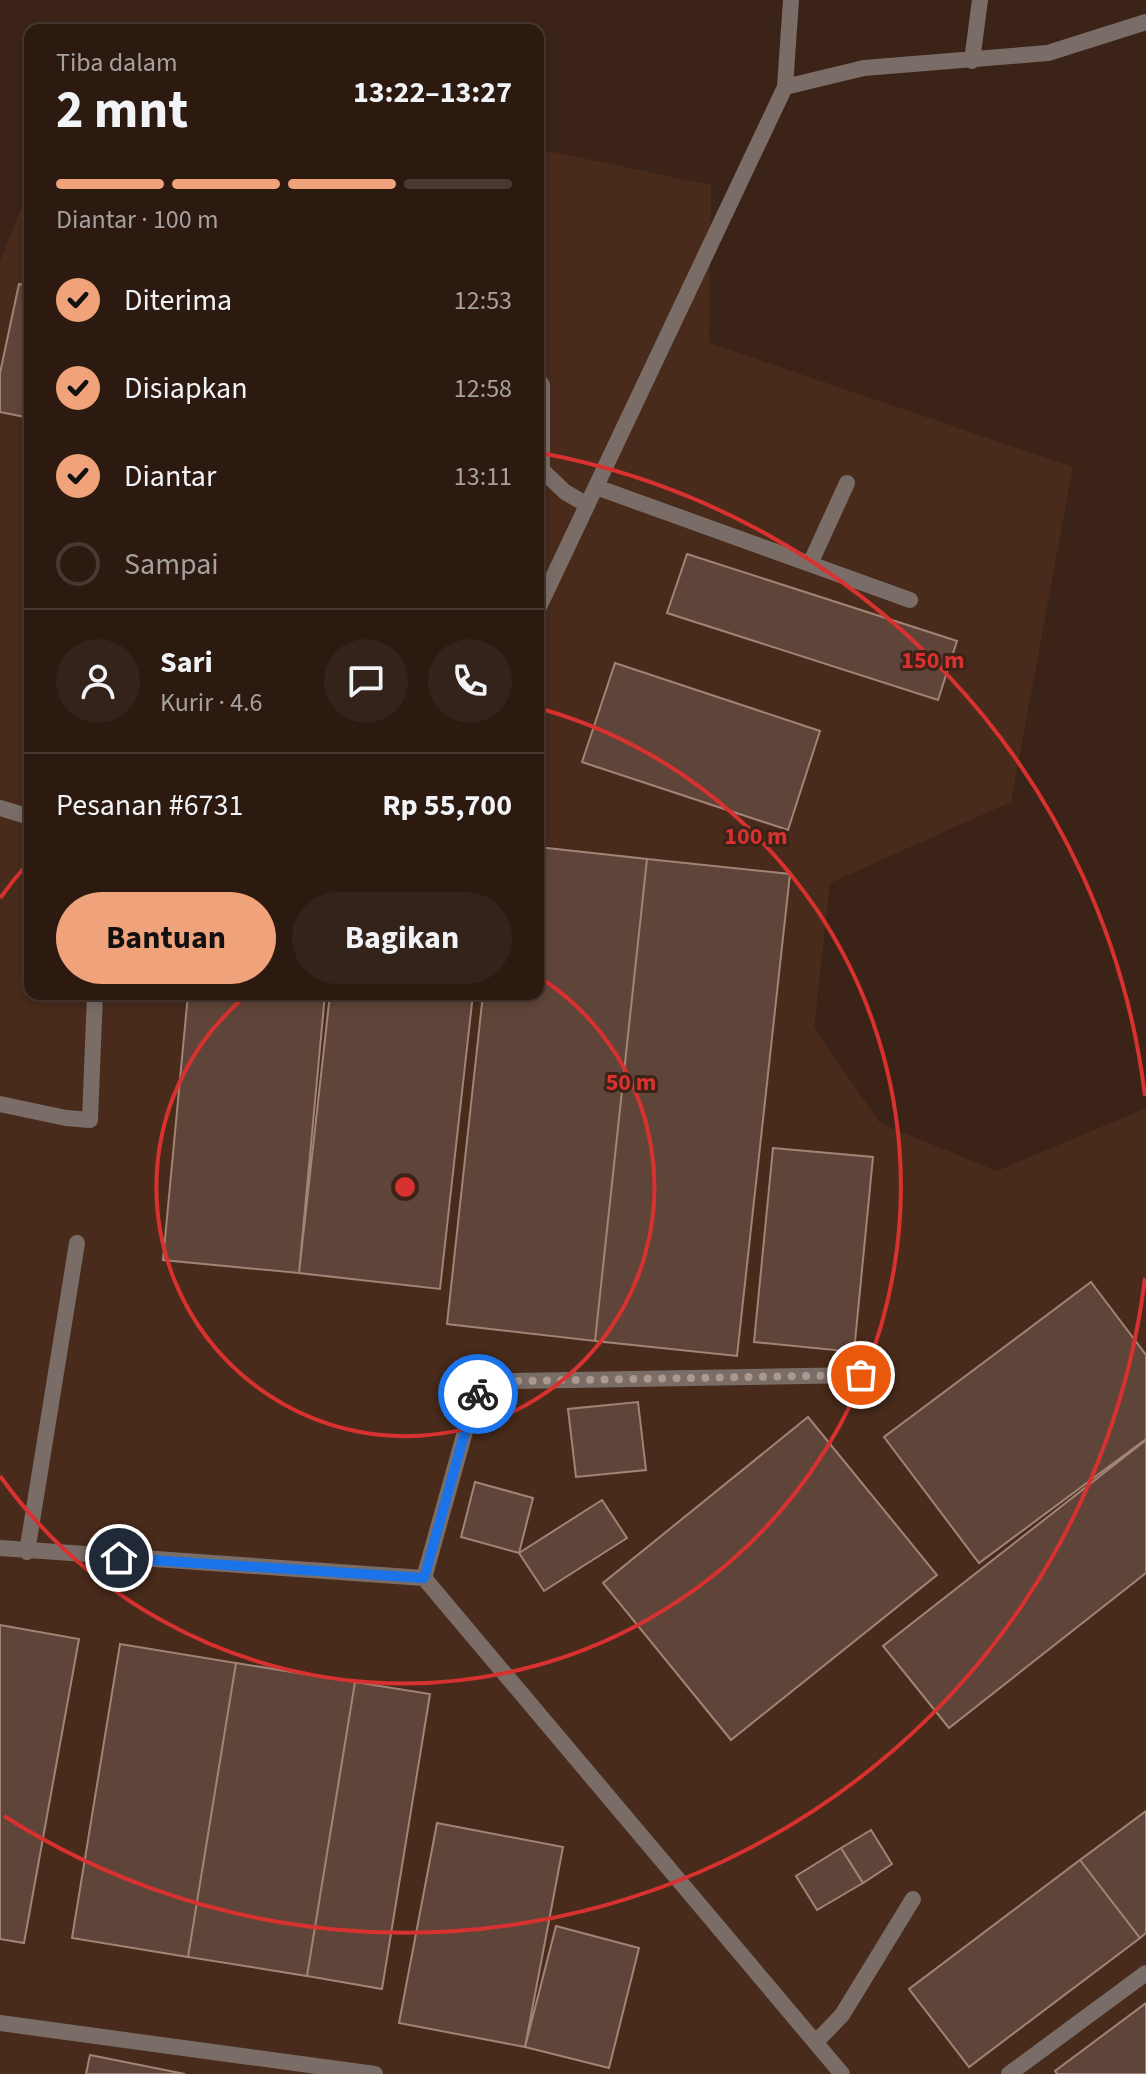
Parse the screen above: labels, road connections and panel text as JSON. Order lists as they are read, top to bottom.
{
  "page": {
    "heading": ["2 mnt", "Tiba dalam", "13:22–13:27"],
    "panel": [
      "Sari",
      "Kurir · 4.6",
      "Pesanan #6731",
      "Rp 55,700"
    ],
    "bar": "Diantar · 100 m",
    "list": [
      ["Diterima", "12:53"],
      ["Disiapkan", "12:58"],
      ["Diantar", "13:11"],
      "Sampai"
    ],
    "buttons": ["Bantuan", "Bagikan"]
  },
  "rings": ["150 m", "100 m", "50 m"]
}
